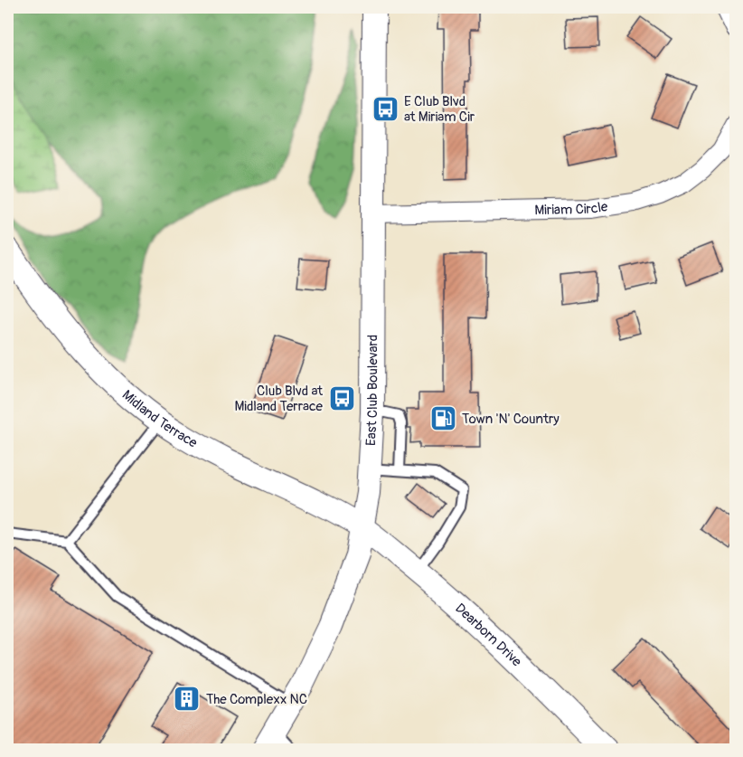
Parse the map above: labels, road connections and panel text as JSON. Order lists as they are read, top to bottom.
{
  "streets": {
    "street": [
      "Miriam Circle",
      "East Club Boulevard",
      "Midland Terrace",
      "Dearborn Drive"
    ]
  },
  "crossings": [
    ["Miriam Circle", "East Club Boulevard"],
    ["East Club Boulevard", "Midland Terrace"],
    ["East Club Boulevard", "Dearborn Drive"],
    ["Midland Terrace", "Dearborn Drive"]
  ],
  "places": {
    "bus stop": ["E Club Blvd at Miriam Cir", "Club Blvd at Midland Terrace"],
    "fuel station": ["Town 'N' Country"],
    "building": ["The Complexx NC"]
  }
}
